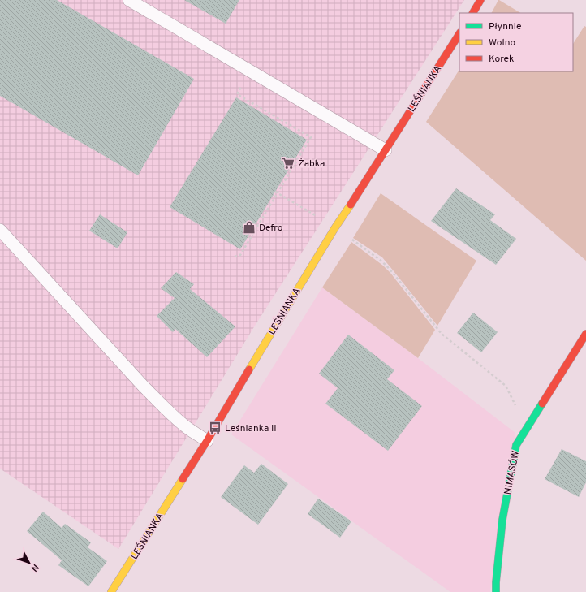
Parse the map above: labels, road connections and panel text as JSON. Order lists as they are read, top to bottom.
{
  "streets": {
    "street": ["LEŚNIANKA", "NIMASÓW"]
  },
  "places": {
    "supermarket": ["Żabka"],
    "shop": ["Defro"],
    "bus stop": ["Leśnianka II"]
  },
  "legend": ["Płynnie", "Wolno", "Korek"],
  "north": "bottom right"
}
